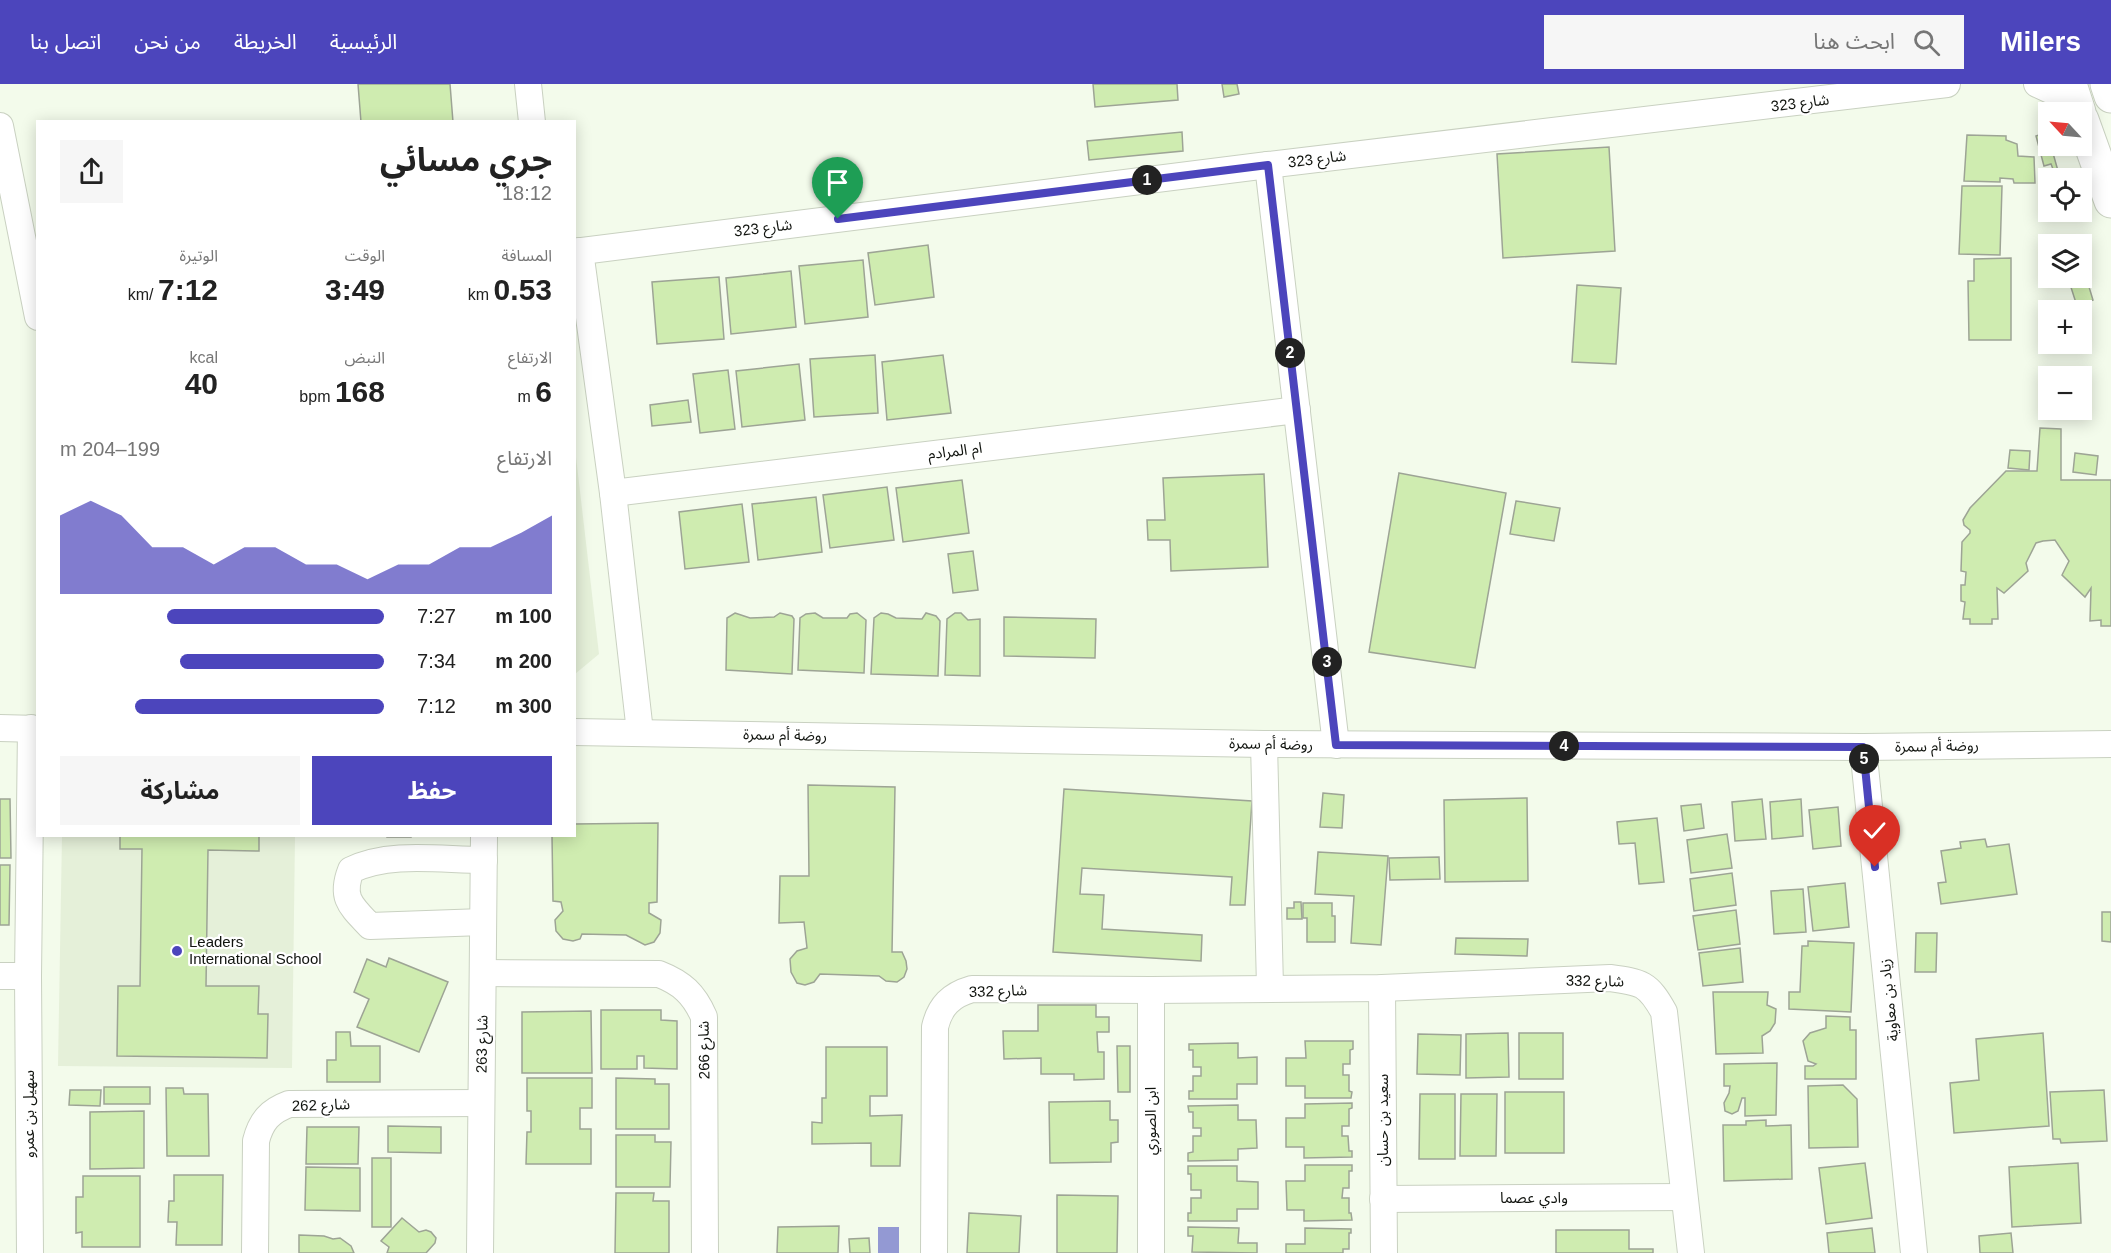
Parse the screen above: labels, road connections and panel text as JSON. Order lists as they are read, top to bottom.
{
  "streets": {
    "street": [
      "شارع 323",
      "ام المرادم",
      "روضة أم سمرة",
      "شارع 332",
      "زياد بن معاوية",
      "شارع 263",
      "شارع 266",
      "شارع 262",
      "سهيل بن عمرو",
      "سعيد بن حسان",
      "ابن الصوري",
      "وادي عصما"
    ]
  },
  "crossings": [
    ["شارع 323", "ام المرادم"],
    ["شارع 323", "روضة أم سمرة"],
    ["روضة أم سمرة", "زياد بن معاوية"],
    ["شارع 332", "سعيد بن حسان"],
    ["شارع 332", "ابن الصوري"],
    ["شارع 332", "وادي عصما"],
    ["شارع 263", "شارع 266"],
    ["شارع 263", "شارع 262"],
    ["سعيد بن حسان", "وادي عصما"]
  ],
  "places": ["Leaders International School"],
  "north": "top left",
  "page": {
    "header": "Milers",
    "search": "ابحث هنا",
    "nav": [
      "الرئيسية",
      "الخريطة",
      "من نحن",
      "اتصل بنا"
    ],
    "map_buttons": ["+", "−"],
    "heading": ["جري مسائي", "18:12"],
    "pins": [
      "1",
      "2",
      "3",
      "4",
      "5"
    ],
    "stats": [
      ["المسافة", "0.53 km"],
      ["الوقت", "3:49"],
      ["الوتيرة", "7:12 /km"],
      ["الارتفاع", "6 m"],
      ["النبض", "168 bpm"],
      ["kcal", "40"]
    ],
    "chart": ["الارتفاع", "199–204 m"],
    "list": [
      {
        "name": "100 m",
        "note": "7:27"
      },
      {
        "name": "200 m",
        "note": "7:34"
      },
      {
        "name": "300 m",
        "note": "7:12"
      }
    ],
    "buttons": ["حفظ", "مشاركة"]
  }
}
